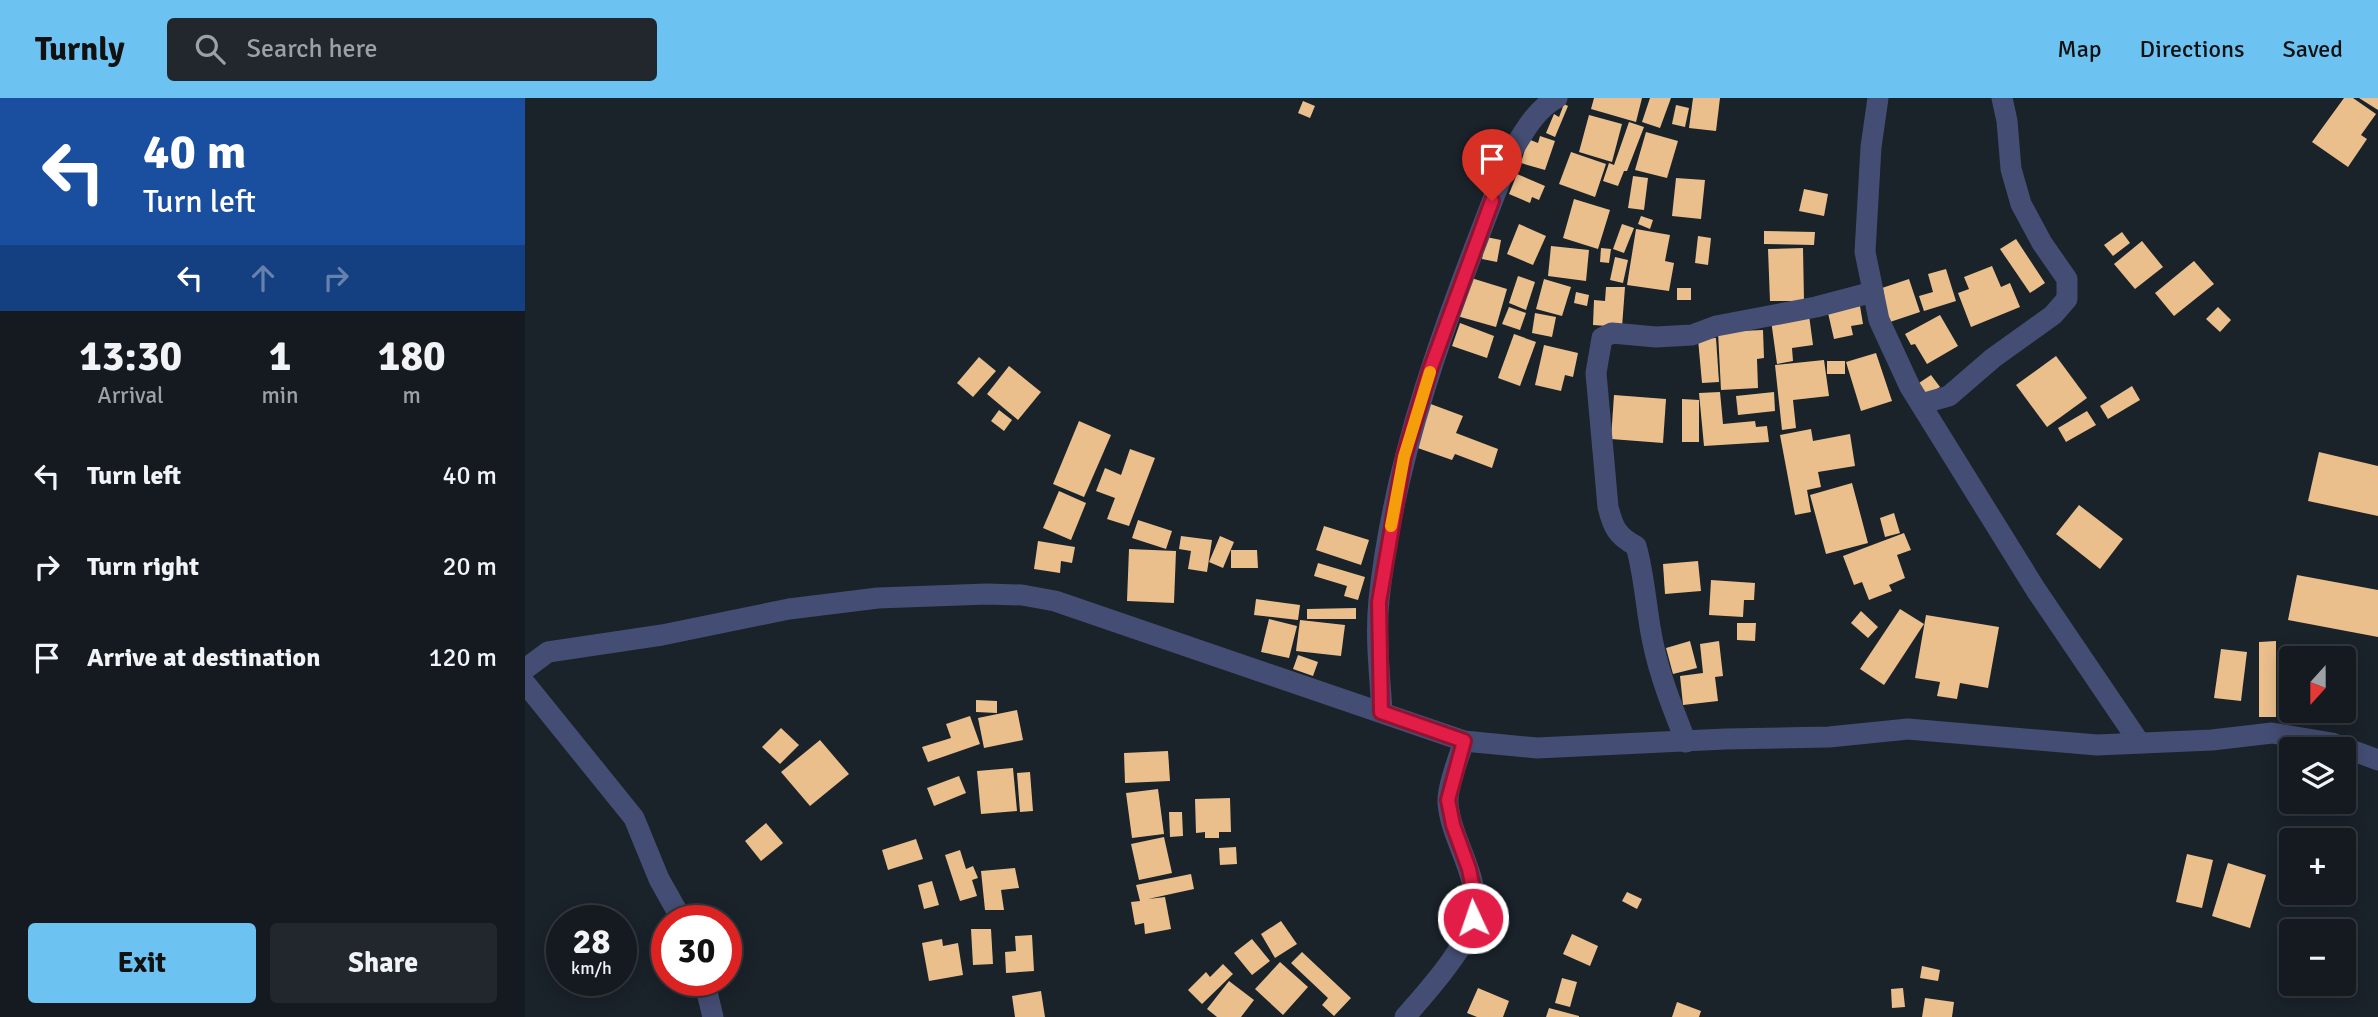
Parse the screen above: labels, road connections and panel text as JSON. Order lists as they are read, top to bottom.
{
  "north": "bottom",
  "page": {
    "header": "Turnly",
    "search": "Search here",
    "nav": ["Map", "Directions", "Saved"],
    "turn": ["40 m", "Turn left"],
    "eta": [
      "13:30",
      "Arrival",
      "1",
      "min",
      "180",
      "m"
    ],
    "list": [
      {
        "name": "Turn left",
        "value": "40 m"
      },
      {
        "name": "Turn right",
        "value": "20 m"
      },
      {
        "name": "Arrive at destination",
        "value": "120 m"
      }
    ],
    "map_buttons": ["+", "−"],
    "speed": "28 km/h",
    "limit": "30",
    "buttons": ["Exit", "Share"]
  }
}
